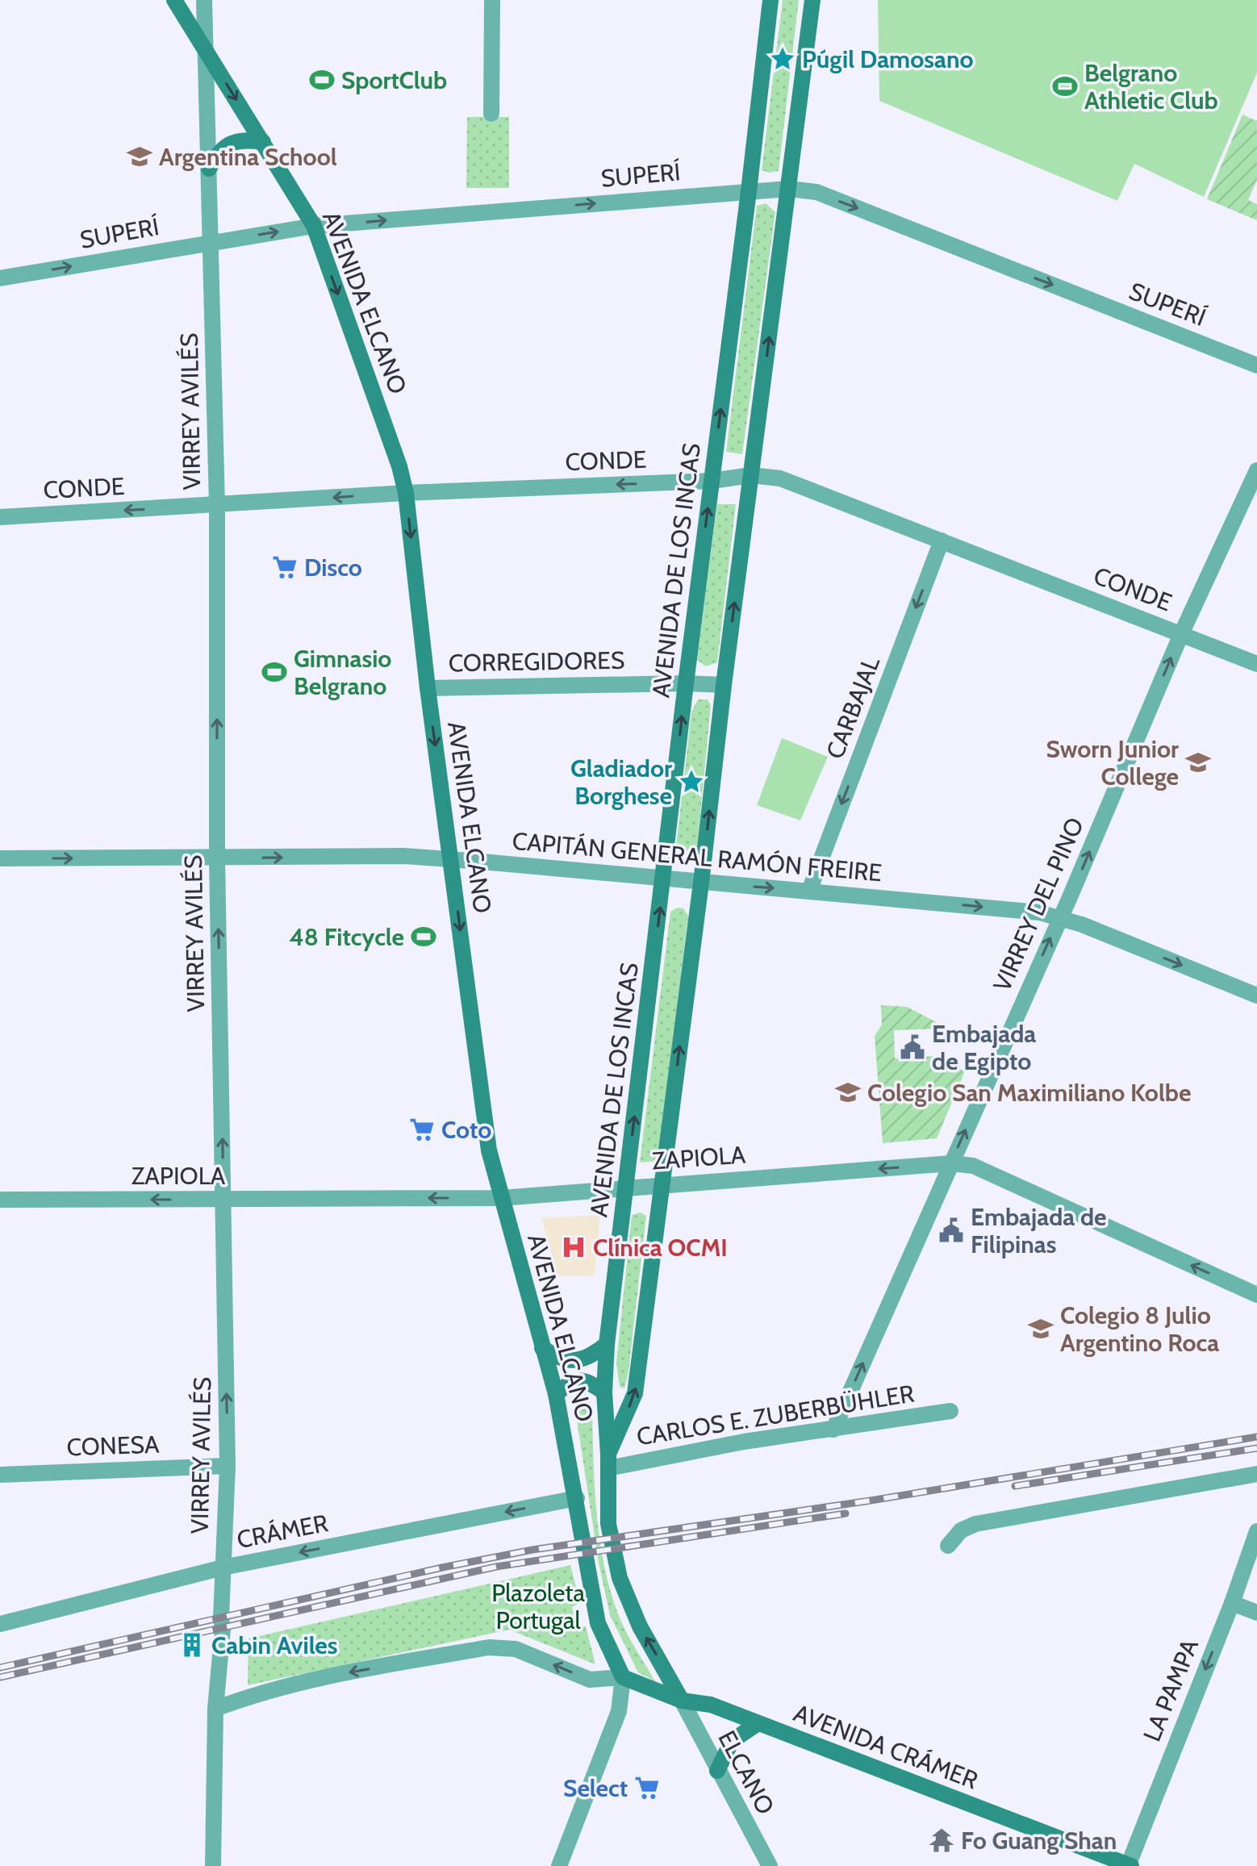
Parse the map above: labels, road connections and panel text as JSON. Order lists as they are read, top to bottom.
{
  "streets": {
    "main road": ["AVENIDA ELCANO", "AVENIDA DE LOS INCAS", "AVENIDA CRÁMER"],
    "street": [
      "SUPERÍ",
      "VIRREY AVILÉS",
      "CONDE",
      "CORREGIDORES",
      "CARBAJAL",
      "CAPITÁN GENERAL RAMÓN FREIRE",
      "VIRREY DEL PINO",
      "ZAPIOLA",
      "CARLOS E. ZUBERBÜHLER",
      "CONESA",
      "CRÁMER",
      "LA PAMPA",
      "ELCANO"
    ]
  },
  "crossings": [
    ["SUPERÍ", "AVENIDA ELCANO"],
    ["SUPERÍ", "VIRREY AVILÉS"],
    ["SUPERÍ", "AVENIDA DE LOS INCAS"],
    ["AVENIDA ELCANO", "VIRREY AVILÉS"],
    ["AVENIDA ELCANO", "CONDE"],
    ["AVENIDA ELCANO", "CORREGIDORES"],
    ["AVENIDA ELCANO", "CAPITÁN GENERAL RAMÓN FREIRE"],
    ["AVENIDA ELCANO", "ZAPIOLA"],
    ["AVENIDA ELCANO", "CRÁMER"],
    ["AVENIDA ELCANO", "AVENIDA CRÁMER"],
    ["VIRREY AVILÉS", "CONDE"],
    ["VIRREY AVILÉS", "CAPITÁN GENERAL RAMÓN FREIRE"],
    ["VIRREY AVILÉS", "ZAPIOLA"],
    ["VIRREY AVILÉS", "CONESA"],
    ["VIRREY AVILÉS", "CRÁMER"],
    ["CONDE", "AVENIDA DE LOS INCAS"],
    ["CONDE", "CARBAJAL"],
    ["CONDE", "VIRREY DEL PINO"],
    ["AVENIDA DE LOS INCAS", "CORREGIDORES"],
    ["AVENIDA DE LOS INCAS", "CAPITÁN GENERAL RAMÓN FREIRE"],
    ["AVENIDA DE LOS INCAS", "ZAPIOLA"],
    ["AVENIDA DE LOS INCAS", "CARLOS E. ZUBERBÜHLER"],
    ["CARBAJAL", "CAPITÁN GENERAL RAMÓN FREIRE"],
    ["CAPITÁN GENERAL RAMÓN FREIRE", "VIRREY DEL PINO"],
    ["VIRREY DEL PINO", "ZAPIOLA"],
    ["VIRREY DEL PINO", "CARLOS E. ZUBERBÜHLER"],
    ["LA PAMPA", "AVENIDA CRÁMER"],
    ["AVENIDA CRÁMER", "ELCANO"]
  ],
  "one_way": [
    "SUPERÍ",
    "AVENIDA ELCANO",
    "VIRREY AVILÉS",
    "CONDE",
    "CARBAJAL",
    "CAPITÁN GENERAL RAMÓN FREIRE",
    "VIRREY DEL PINO",
    "ZAPIOLA",
    "LA PAMPA"
  ],
  "parks": ["Plazoleta Portugal"],
  "places": {
    "place": ["Púgil Damosano", "Gladiador Borghese"],
    "sports": [
      "SportClub",
      "Belgrano Athletic Club",
      "Gimnasio Belgrano",
      "48 Fitcycle"
    ],
    "school or university": [
      "Argentina School",
      "Sworn Junior College",
      "Colegio San Maximiliano Kolbe",
      "Colegio 8 Julio Argentino Roca"
    ],
    "supermarket": ["Disco", "Coto", "Select"],
    "public building": ["Embajada de Egipto", "Embajada de Filipinas"],
    "hospital": ["Clínica OCMI"],
    "building": ["Cabin Aviles"],
    "temple": ["Fo Guang Shan"]
  }
}
